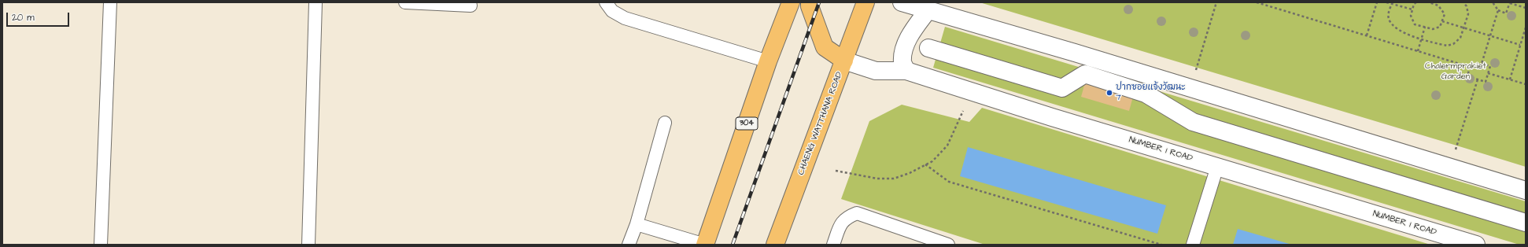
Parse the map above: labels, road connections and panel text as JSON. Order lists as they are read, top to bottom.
{
  "streets": {
    "main road": ["304", "CHAENG WATTHANA ROAD"],
    "street": ["NUMBER 1 ROAD"]
  },
  "crossings": [
    ["CHAENG WATTHANA ROAD", "NUMBER 1 ROAD"]
  ],
  "parks": ["Chalermprakiet Garden"],
  "places": ["ปากซอยแจ้งวัฒนะ 7"],
  "scale_bar": "20 m"
}
